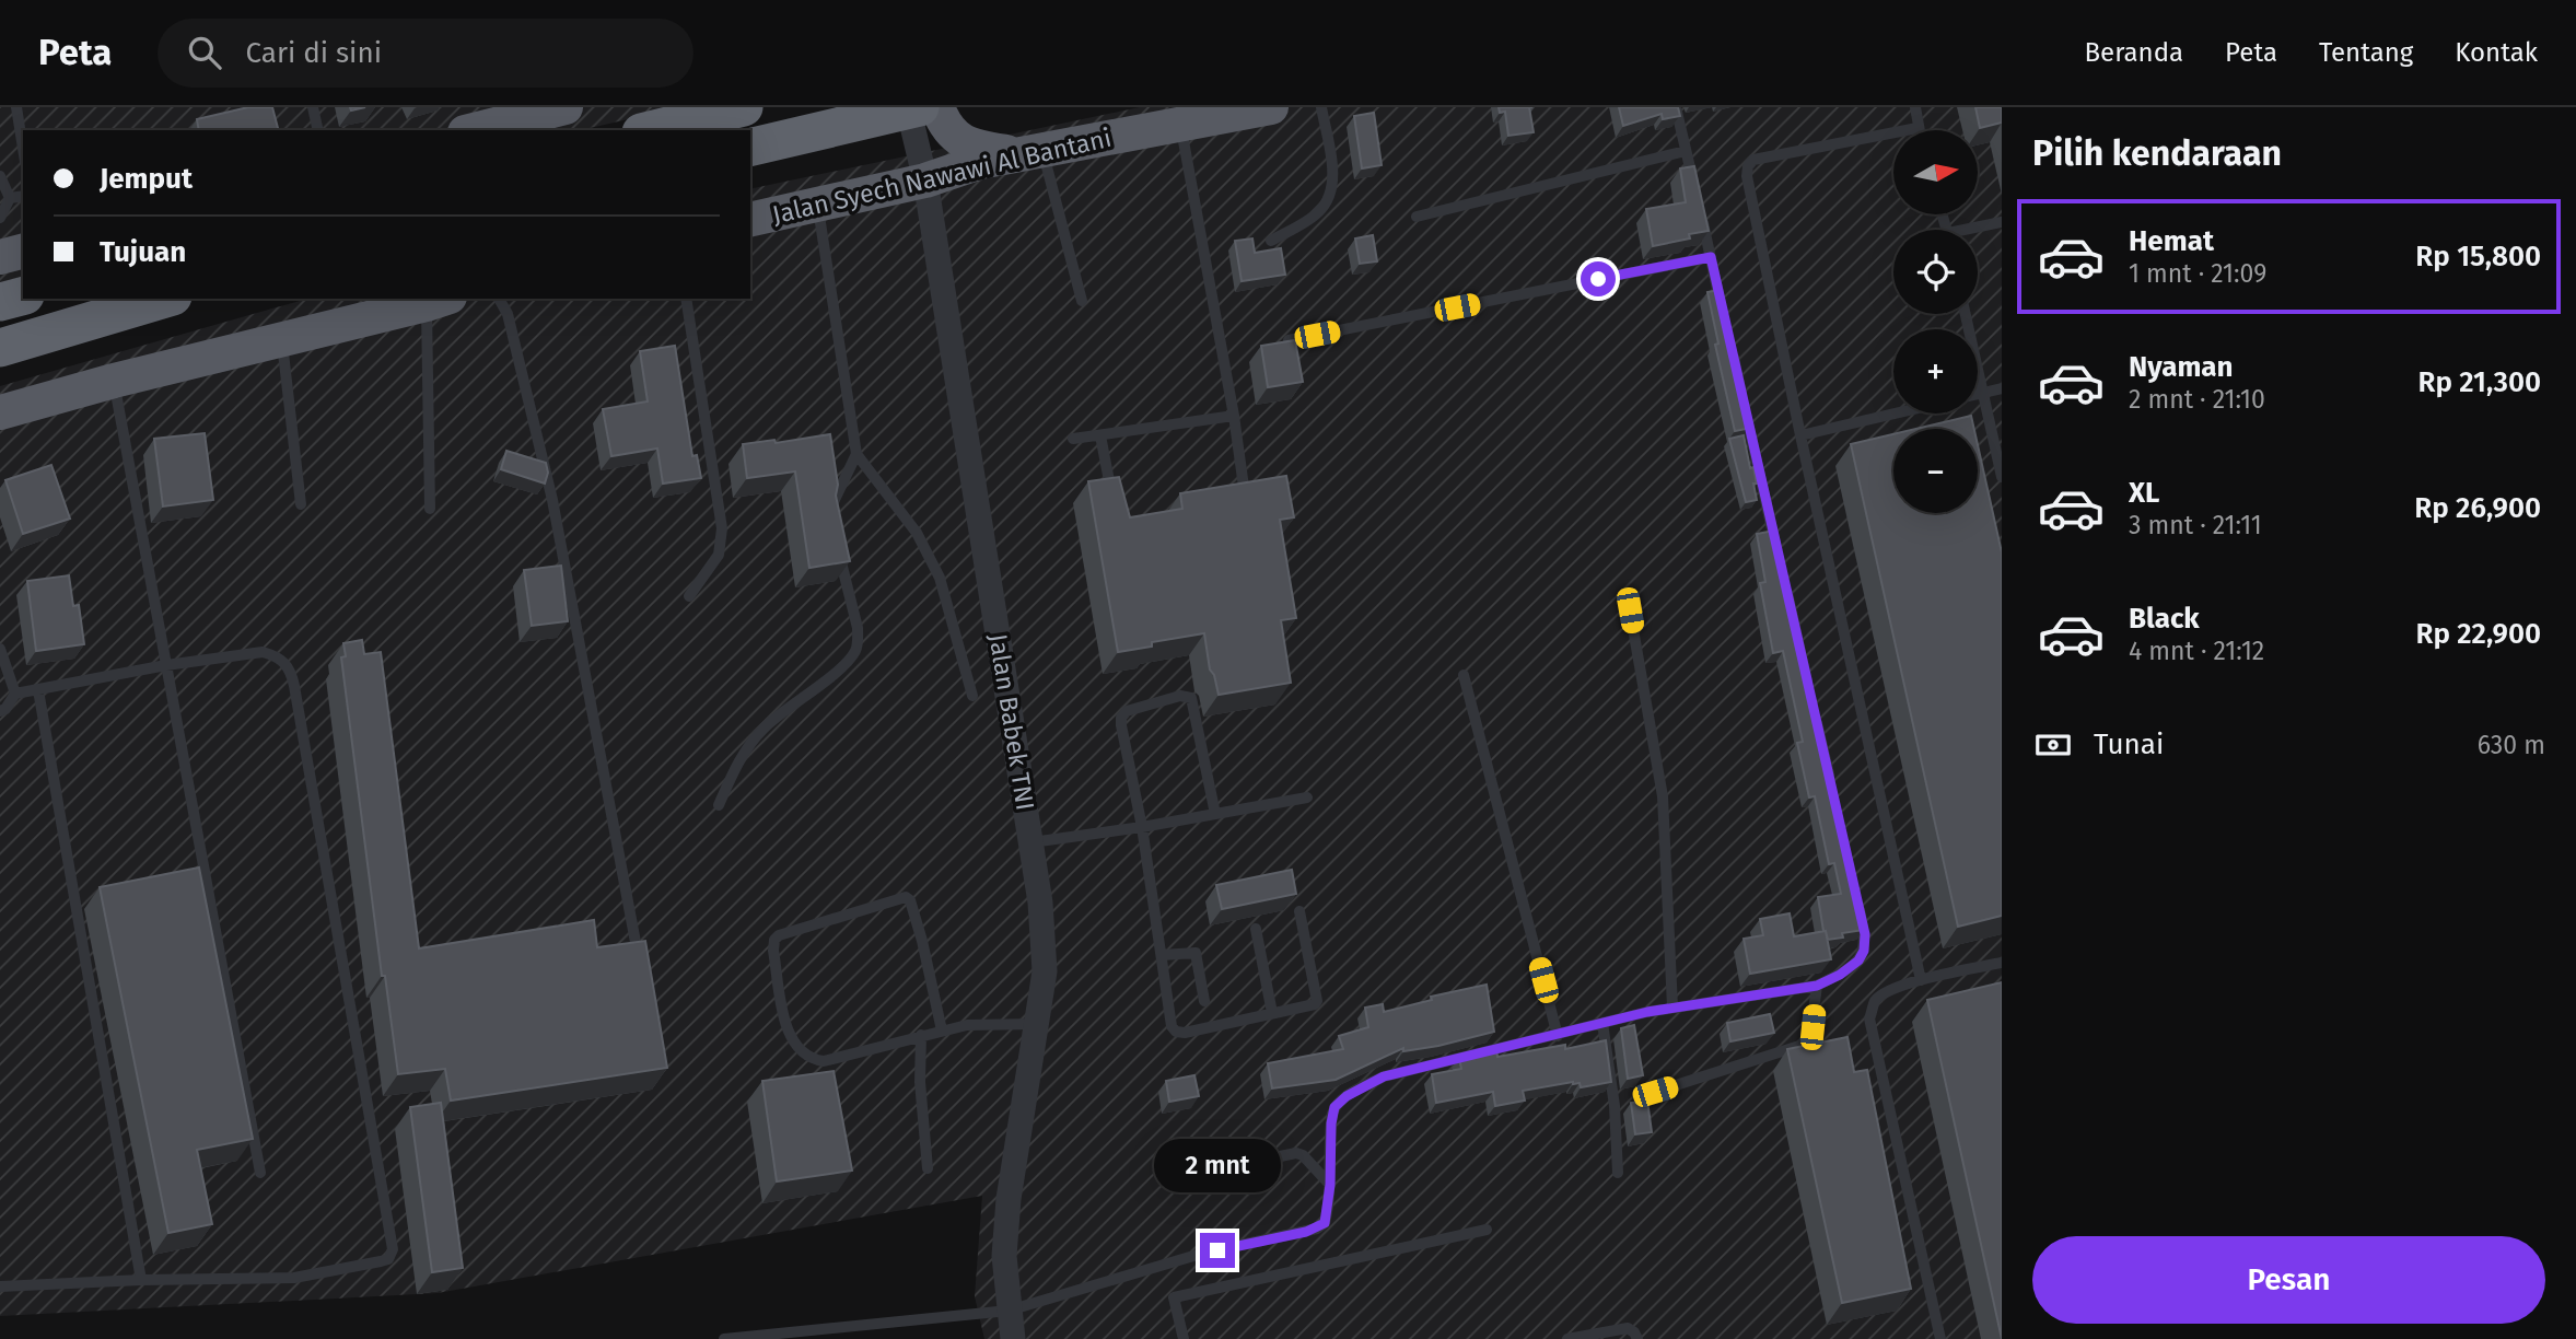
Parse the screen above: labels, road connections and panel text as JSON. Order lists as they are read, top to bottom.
{
  "streets": {
    "highway": ["Jalan Syech Nawawi Al Bantani"],
    "street": ["Jalan Babek TNI"]
  },
  "crossings": [
    ["Jalan Syech Nawawi Al Bantani", "Jalan Babek TNI"]
  ],
  "north": "right",
  "page": {
    "header": "Peta",
    "search": "Cari di sini",
    "nav": [
      "Beranda",
      "Peta",
      "Tentang",
      "Kontak"
    ],
    "heading": "Pilih kendaraan",
    "map_buttons": ["+", "−"],
    "banner": ["Jemput", "Tujuan"],
    "list": [
      {
        "name": "Hemat",
        "note": "1 mnt · 21:09",
        "value": "Rp 15,800"
      },
      {
        "name": "Nyaman",
        "note": "2 mnt · 21:10",
        "value": "Rp 21,300"
      },
      {
        "name": "XL",
        "note": "3 mnt · 21:11",
        "value": "Rp 26,900"
      },
      {
        "name": "Black",
        "note": "4 mnt · 21:12",
        "value": "Rp 22,900"
      }
    ],
    "pay": ["Tunai", "630 m"],
    "bubble": "2 mnt",
    "buttons": "Pesan"
  }
}
